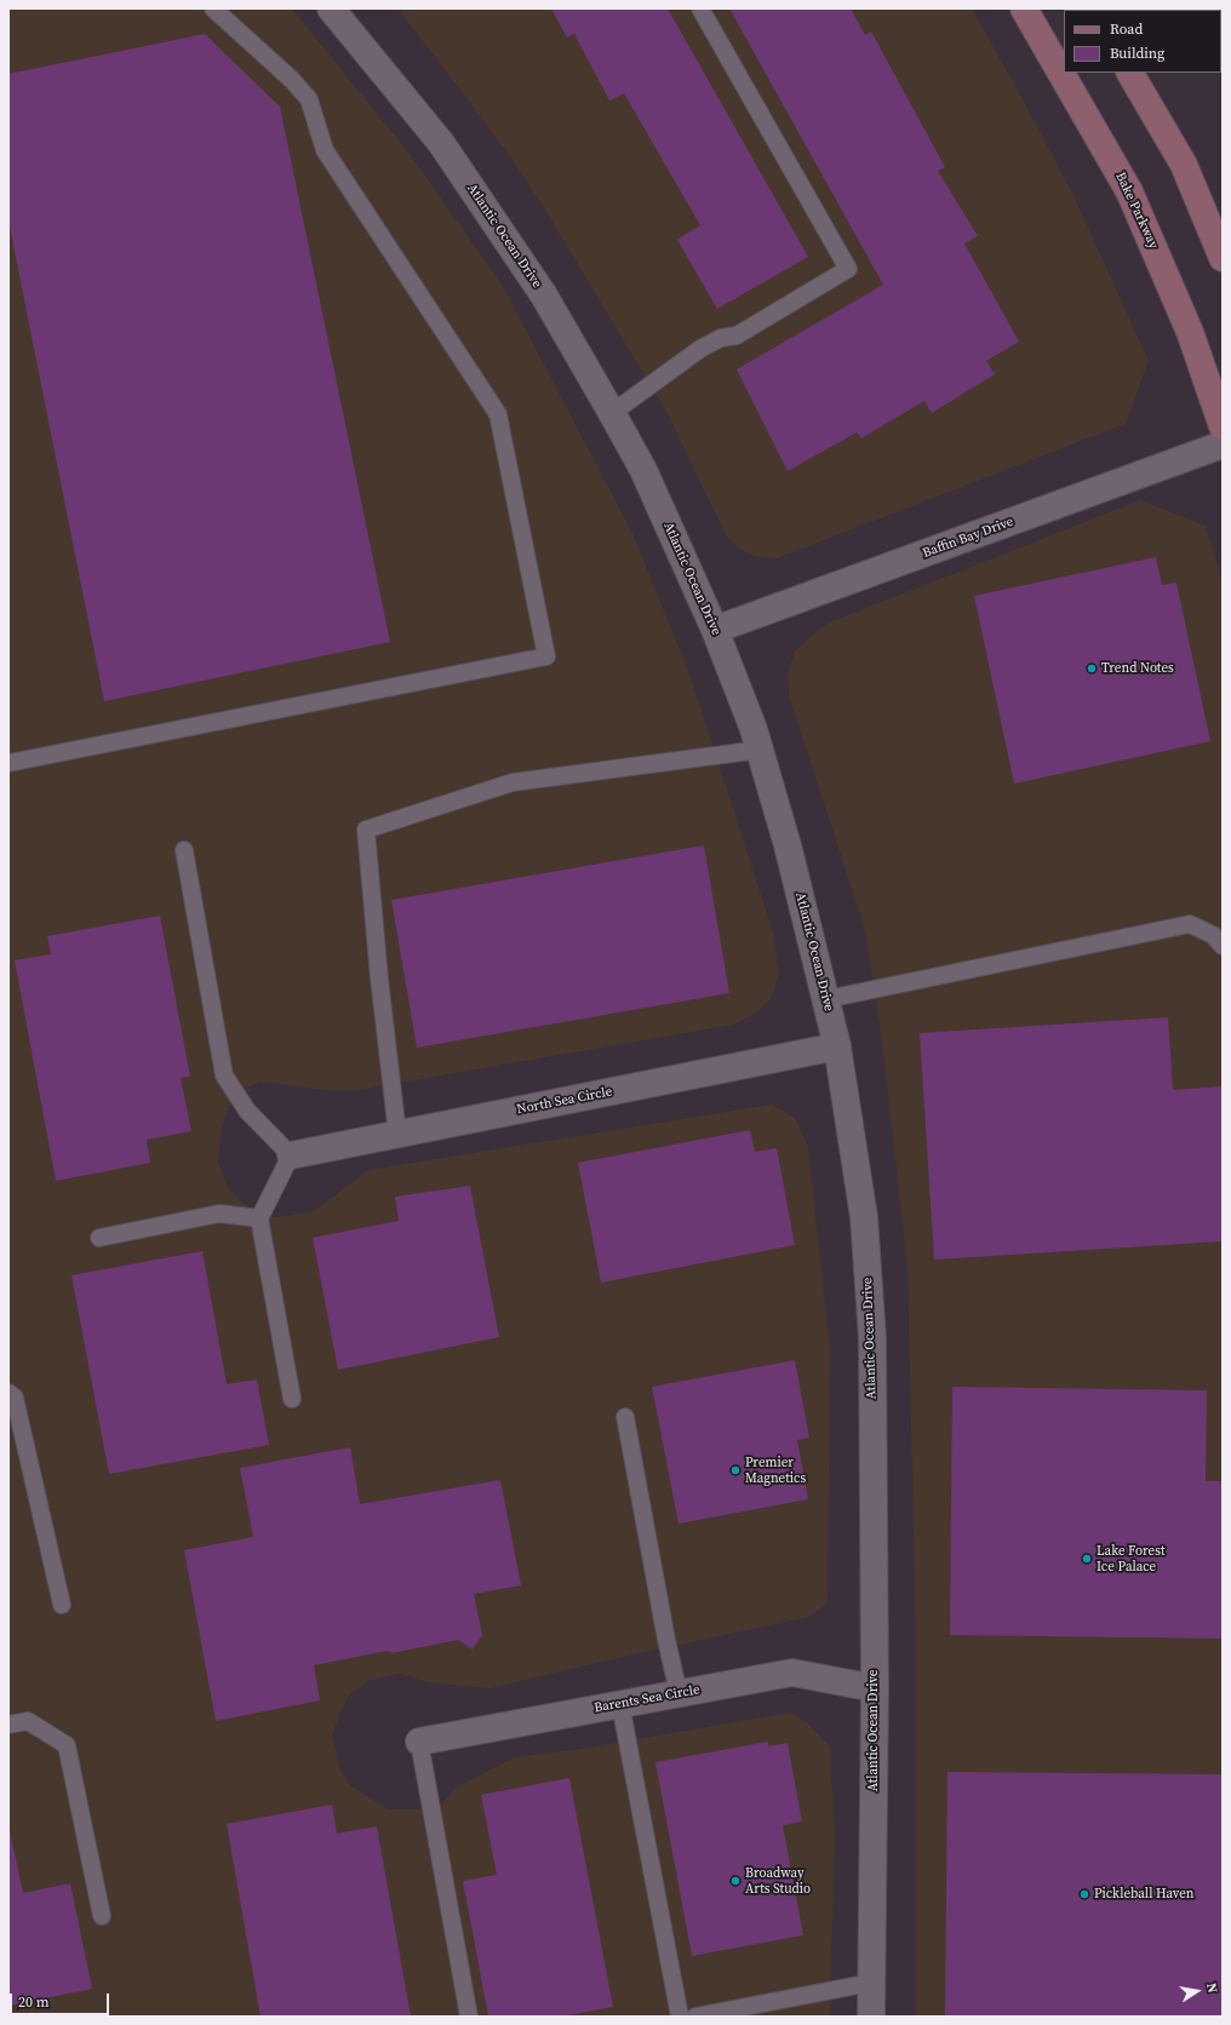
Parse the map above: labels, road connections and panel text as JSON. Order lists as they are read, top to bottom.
{
  "streets": {
    "main road": ["Bake Parkway"],
    "street": [
      "Atlantic Ocean Drive",
      "Baffin Bay Drive",
      "North Sea Circle",
      "Barents Sea Circle"
    ]
  },
  "crossings": [
    ["Atlantic Ocean Drive", "Baffin Bay Drive"],
    ["Atlantic Ocean Drive", "North Sea Circle"],
    ["Atlantic Ocean Drive", "Barents Sea Circle"]
  ],
  "places": [
    "Trend Notes",
    "Premier Magnetics",
    "Lake Forest Ice Palace",
    "Broadway Arts Studio",
    "Pickleball Haven"
  ],
  "legend": ["Road", "Building"],
  "scale_bar": "20 m",
  "north": "right"
}
